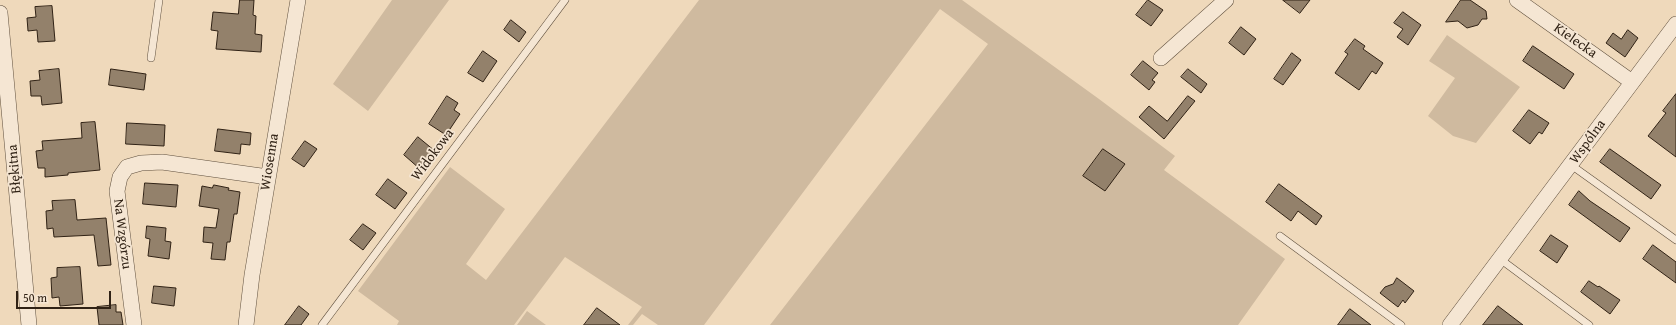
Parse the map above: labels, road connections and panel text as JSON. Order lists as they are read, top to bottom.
{
  "streets": {
    "street": [
      "Kielecka",
      "Wspólna",
      "Wiosenna",
      "Błękitna",
      "Na Wzgórzu"
    ],
    "lane": ["Widokowa"]
  },
  "crossings": [
    ["Kielecka", "Wspólna"],
    ["Wiosenna", "Na Wzgórzu"]
  ],
  "scale_bar": "50 m"
}
